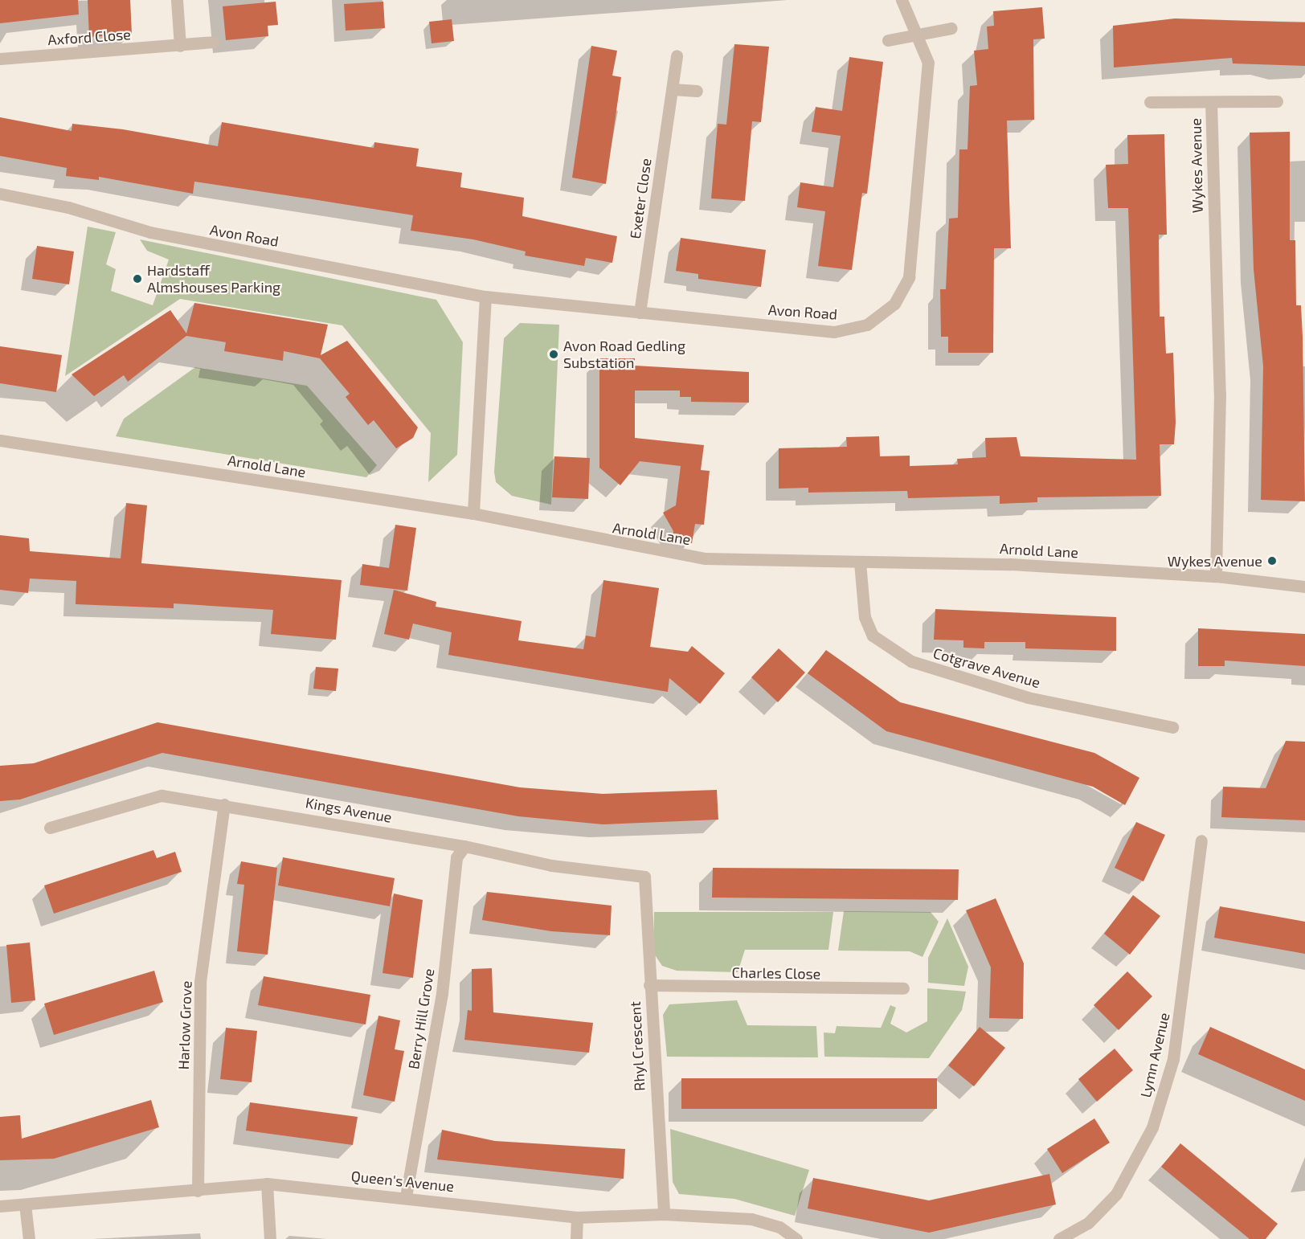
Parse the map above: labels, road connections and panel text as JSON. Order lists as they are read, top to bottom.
{
  "streets": {
    "street": [
      "Axford Close",
      "Wykes Avenue",
      "Exeter Close",
      "Avon Road",
      "Arnold Lane",
      "Cotgrave Avenue",
      "Kings Avenue",
      "Charles Close",
      "Berry Hill Grove",
      "Harlow Grove",
      "Rhyl Crescent",
      "Lymn Avenue",
      "Queen's Avenue"
    ]
  },
  "crossings": [
    ["Wykes Avenue", "Arnold Lane"],
    ["Exeter Close", "Avon Road"],
    ["Arnold Lane", "Cotgrave Avenue"],
    ["Kings Avenue", "Berry Hill Grove"],
    ["Kings Avenue", "Harlow Grove"],
    ["Kings Avenue", "Rhyl Crescent"],
    ["Charles Close", "Rhyl Crescent"],
    ["Berry Hill Grove", "Queen's Avenue"],
    ["Harlow Grove", "Queen's Avenue"],
    ["Rhyl Crescent", "Queen's Avenue"]
  ],
  "places": ["Hardstaff Almshouses Parking", "Avon Road Gedling Substation", "Wykes Avenue"]
}
